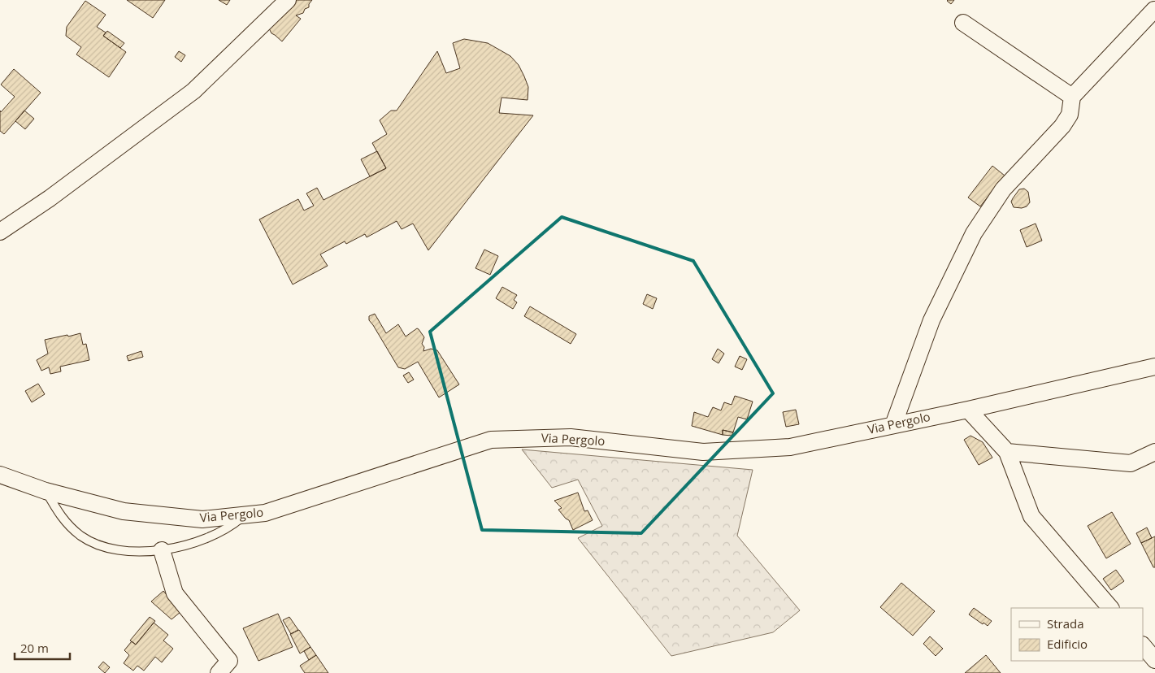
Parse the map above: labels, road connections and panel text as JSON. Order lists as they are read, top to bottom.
{
  "streets": {
    "street": ["Via Pergolo"]
  },
  "legend": ["Strada", "Edificio"],
  "scale_bar": "20 m"
}
